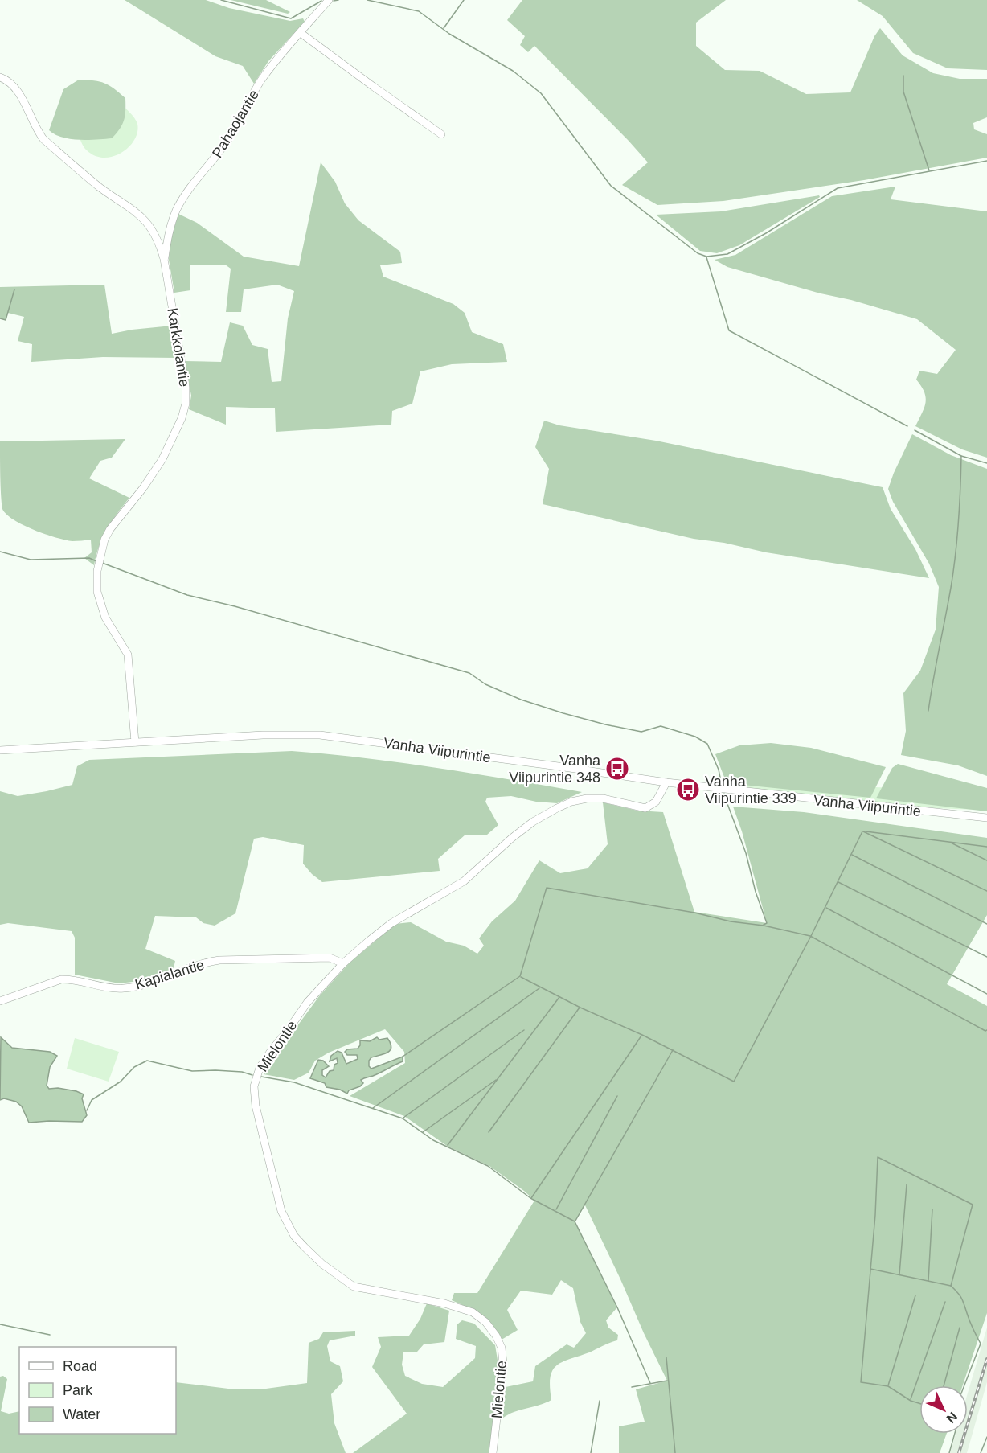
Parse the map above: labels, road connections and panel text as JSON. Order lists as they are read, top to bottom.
{
  "streets": {
    "street": [
      "Pahaojantie",
      "Karkkolantie",
      "Vanha Viipurintie",
      "Kapialantie",
      "Mielontie"
    ]
  },
  "crossings": [
    ["Pahaojantie", "Karkkolantie"],
    ["Karkkolantie", "Vanha Viipurintie"],
    ["Vanha Viipurintie", "Mielontie"],
    ["Kapialantie", "Mielontie"]
  ],
  "places": {
    "bus stop": ["Vanha Viipurintie 348", "Vanha Viipurintie 339"]
  },
  "legend": ["Road", "Park", "Water"],
  "north": "bottom right"
}
